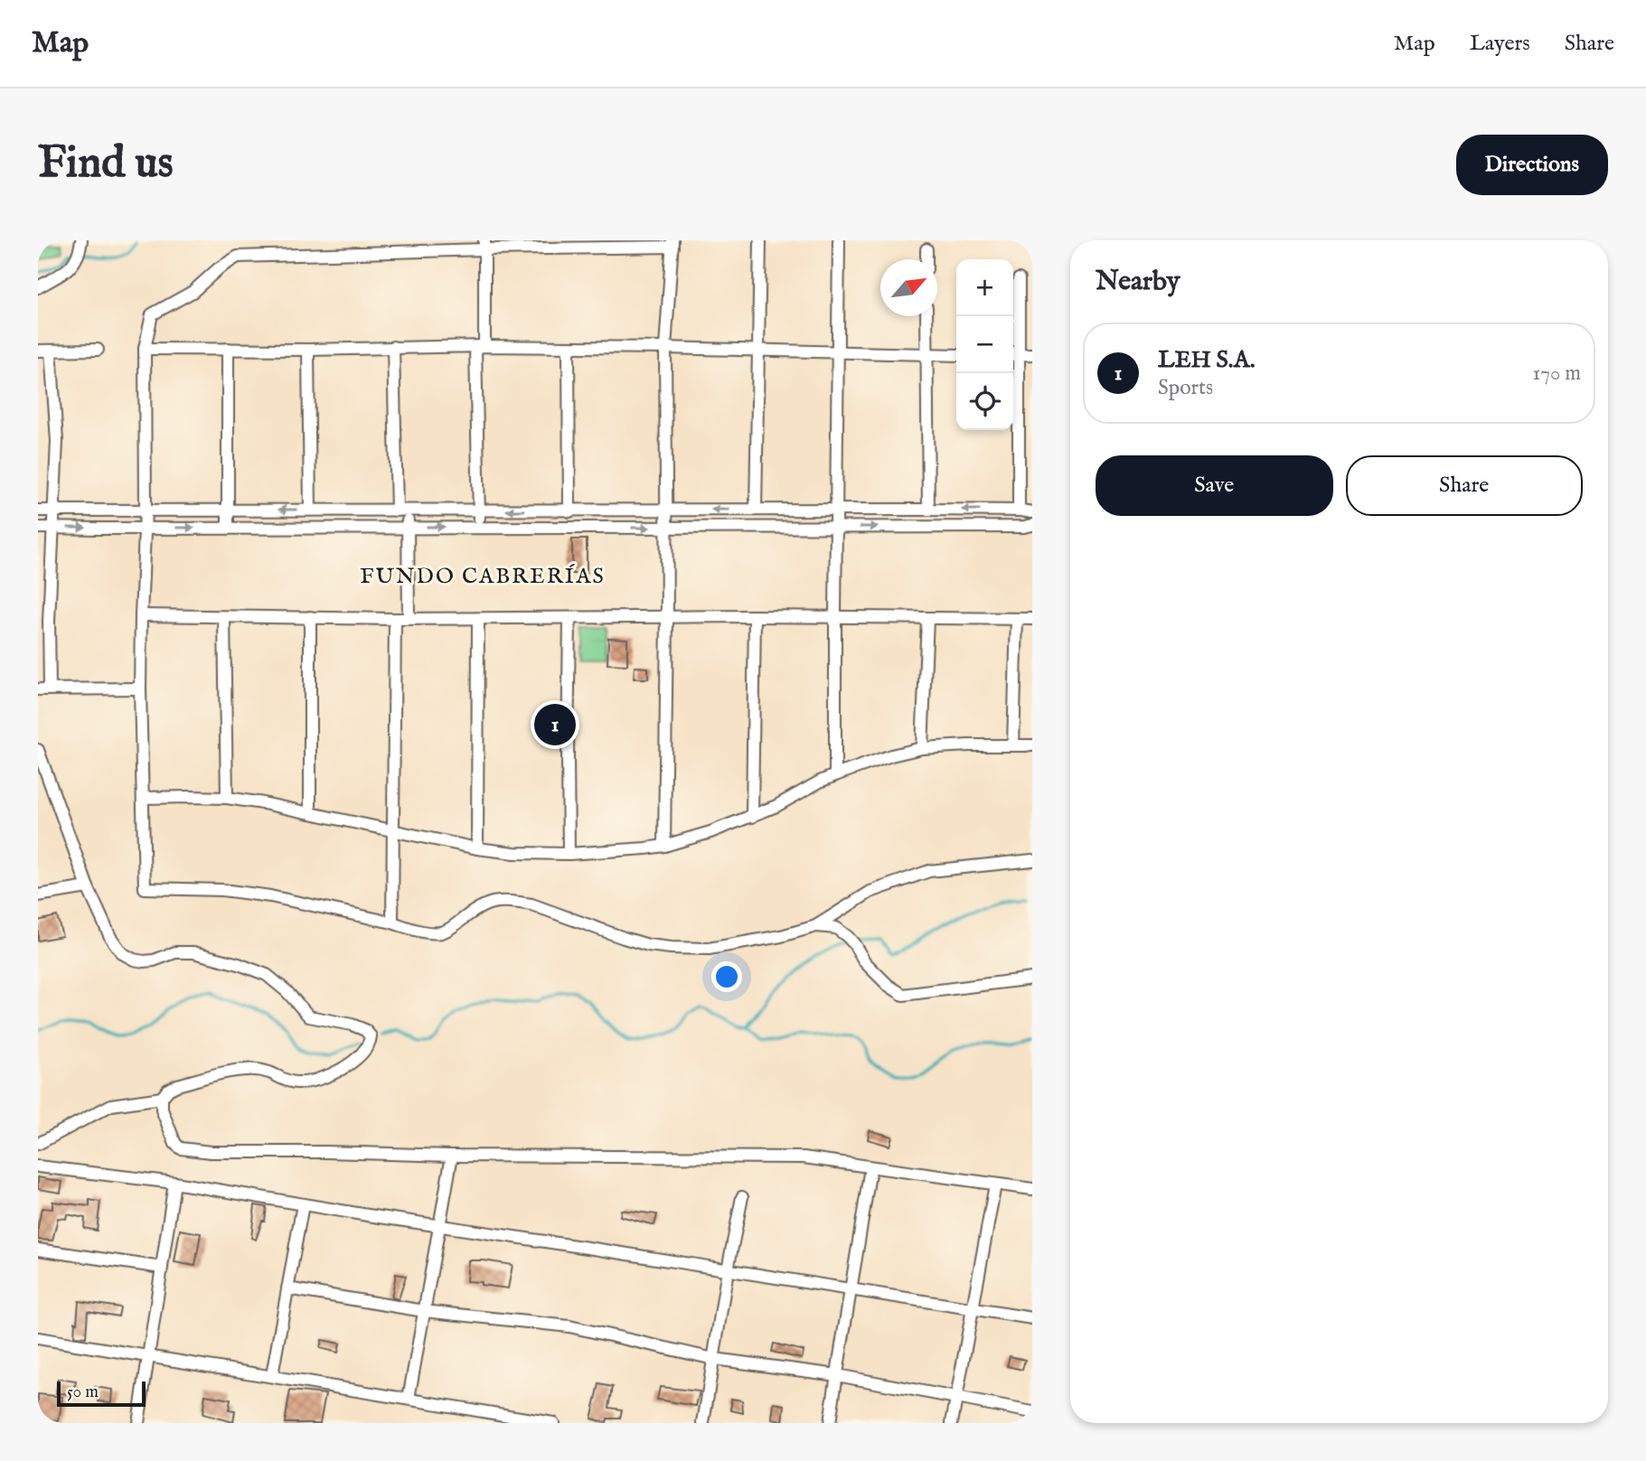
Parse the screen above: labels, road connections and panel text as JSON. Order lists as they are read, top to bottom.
{
  "districts": ["FUNDO CABRERÍAS"],
  "scale_bar": "50 m",
  "north": "top right",
  "page": {
    "header": "Map",
    "nav": ["Map", "Layers", "Share"],
    "buttons": [
      "Directions",
      ["Save", "Share"]
    ],
    "title": "Find us",
    "heading": "Nearby",
    "map_buttons": ["+", "−"],
    "list": [
      {
        "mark": "1",
        "name": "LEH S.A.",
        "note": "Sports",
        "value": "170 m"
      }
    ],
    "pins": "1",
    "scale": "50 m"
  }
}
